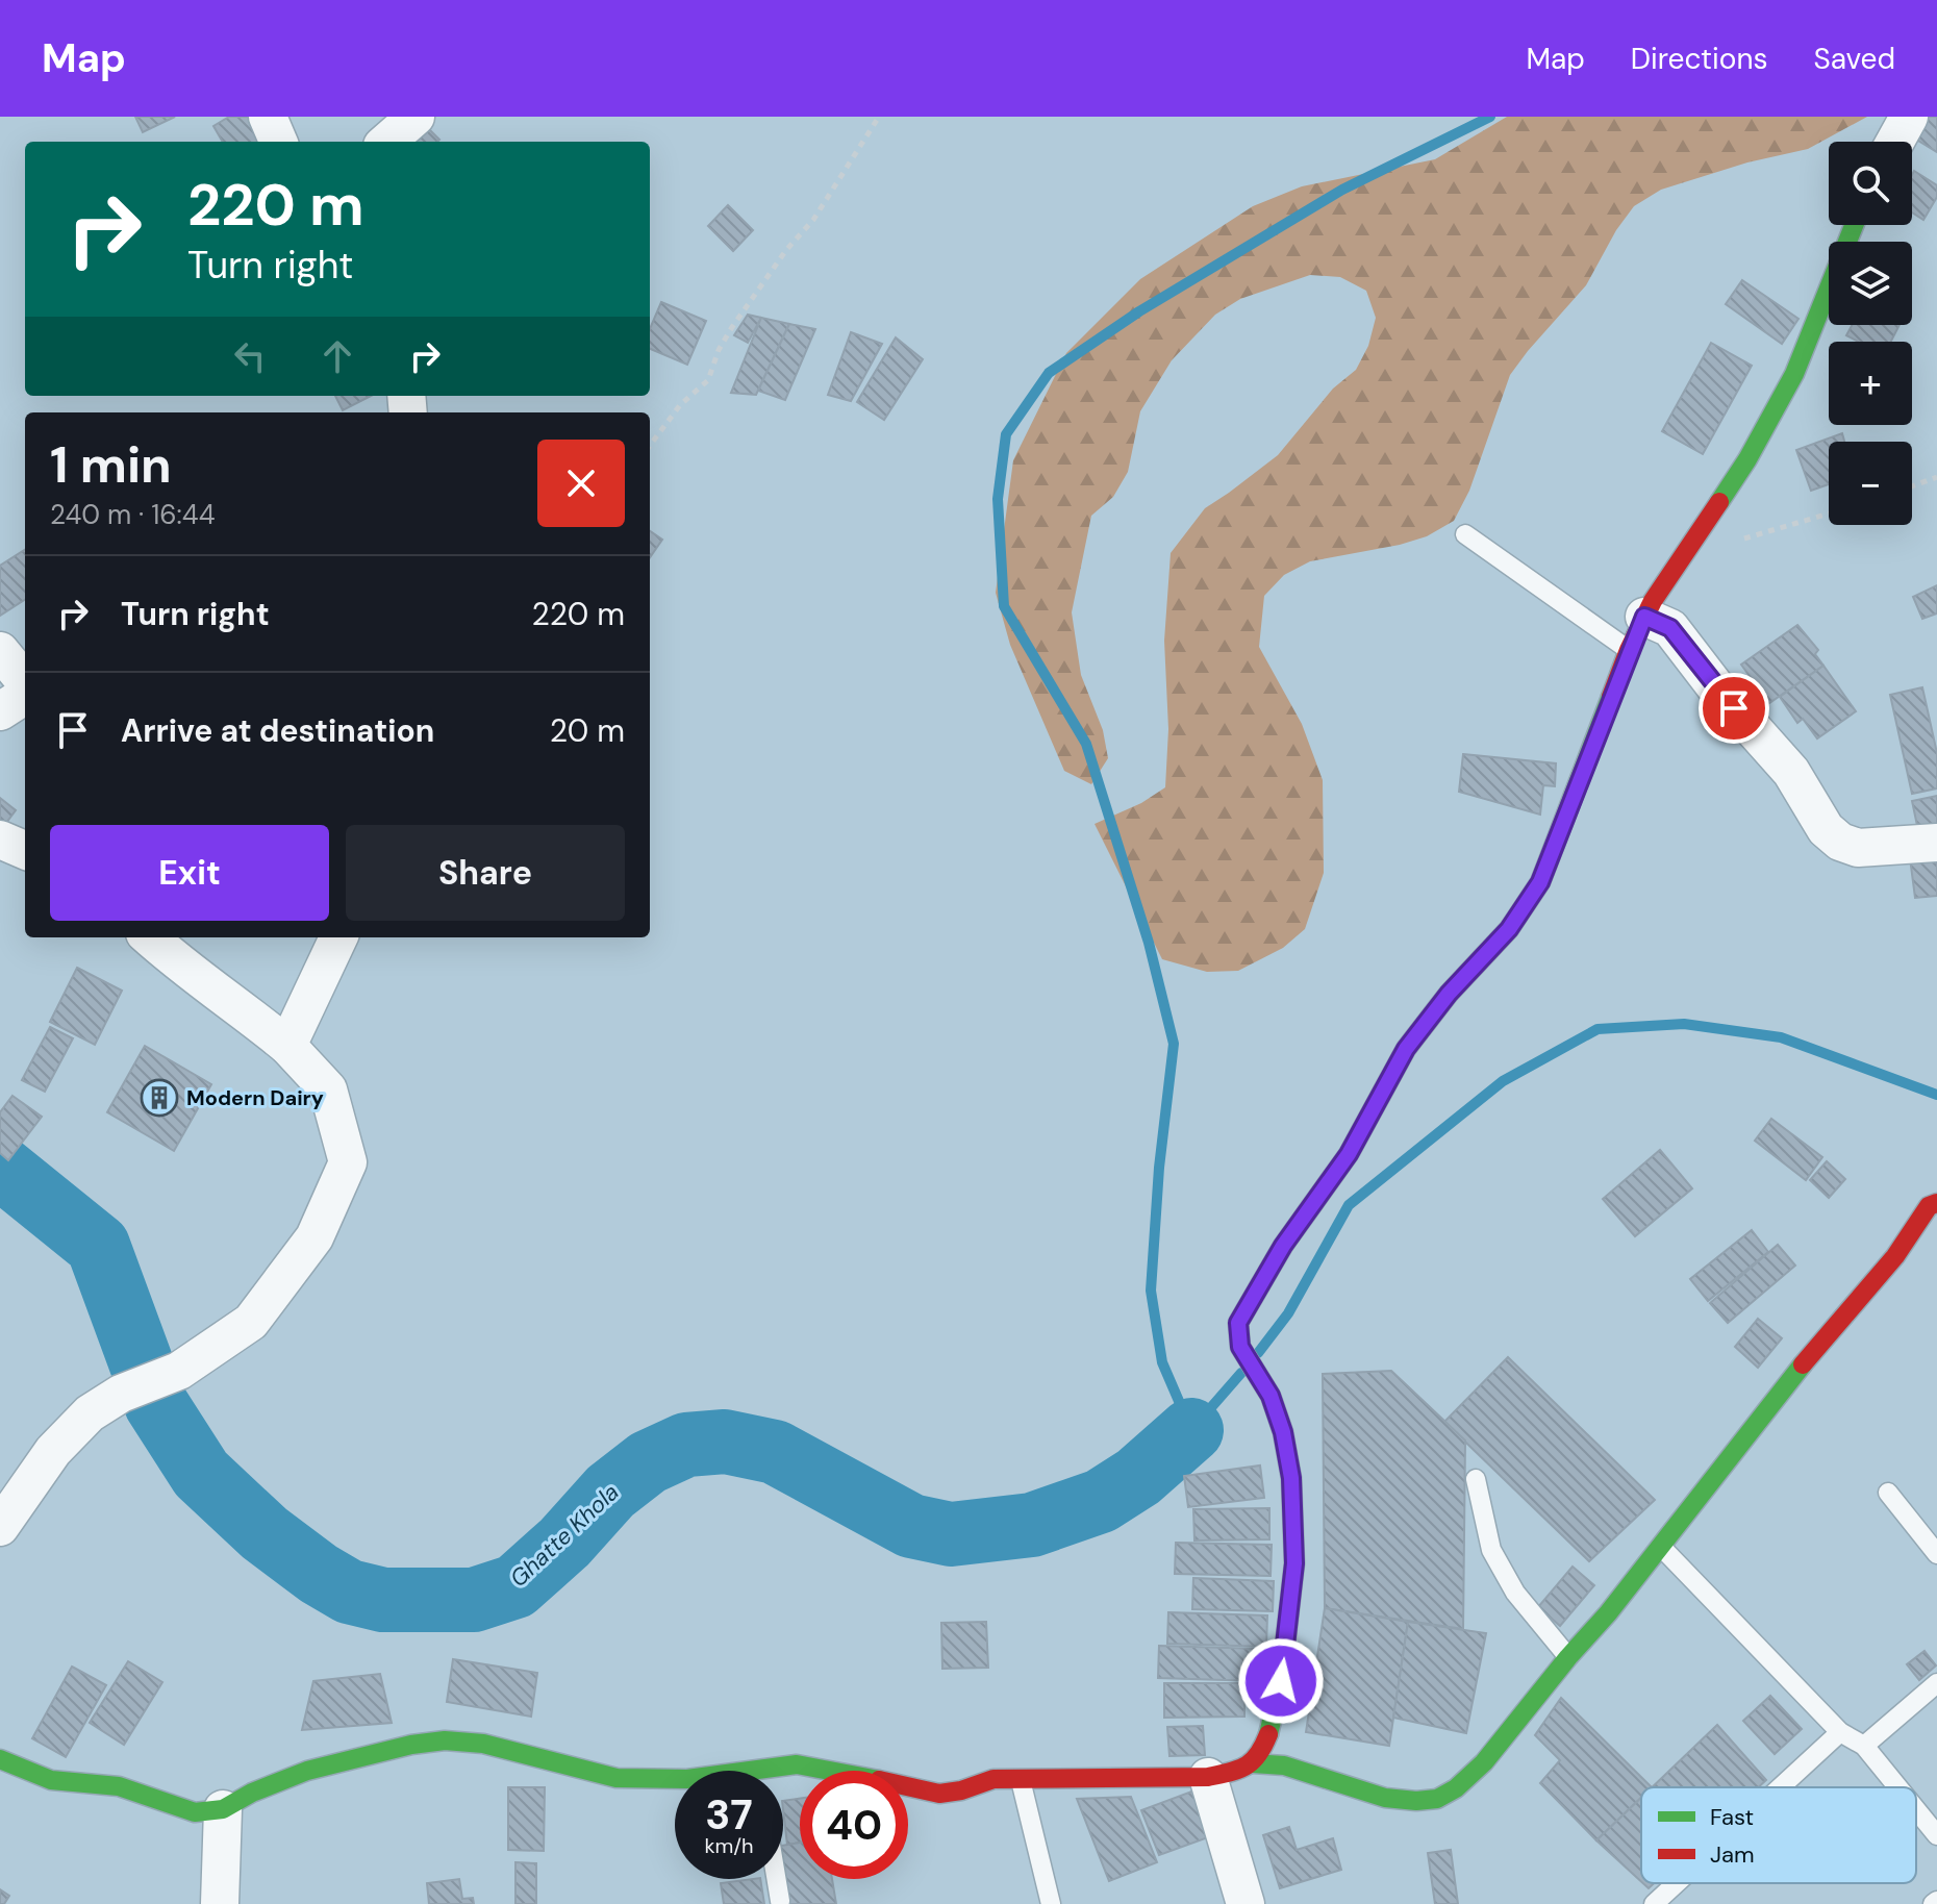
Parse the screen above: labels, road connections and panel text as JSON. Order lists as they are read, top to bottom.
{
  "water": ["Ghatte Khola"],
  "places": {
    "building": ["Modern Dairy"]
  },
  "legend": ["Fast", "Jam"],
  "page": {
    "header": "Map",
    "nav": ["Map", "Directions", "Saved"],
    "map_buttons": ["+", "−"],
    "turn": ["220 m", "Turn right"],
    "heading": ["1 min", "240 m · 16:44"],
    "list": [
      {
        "name": "Turn right",
        "value": "220 m"
      },
      {
        "name": "Arrive at destination",
        "value": "20 m"
      }
    ],
    "buttons": ["Exit", "Share"],
    "speed": "37 km/h",
    "limit": "40"
  }
}
